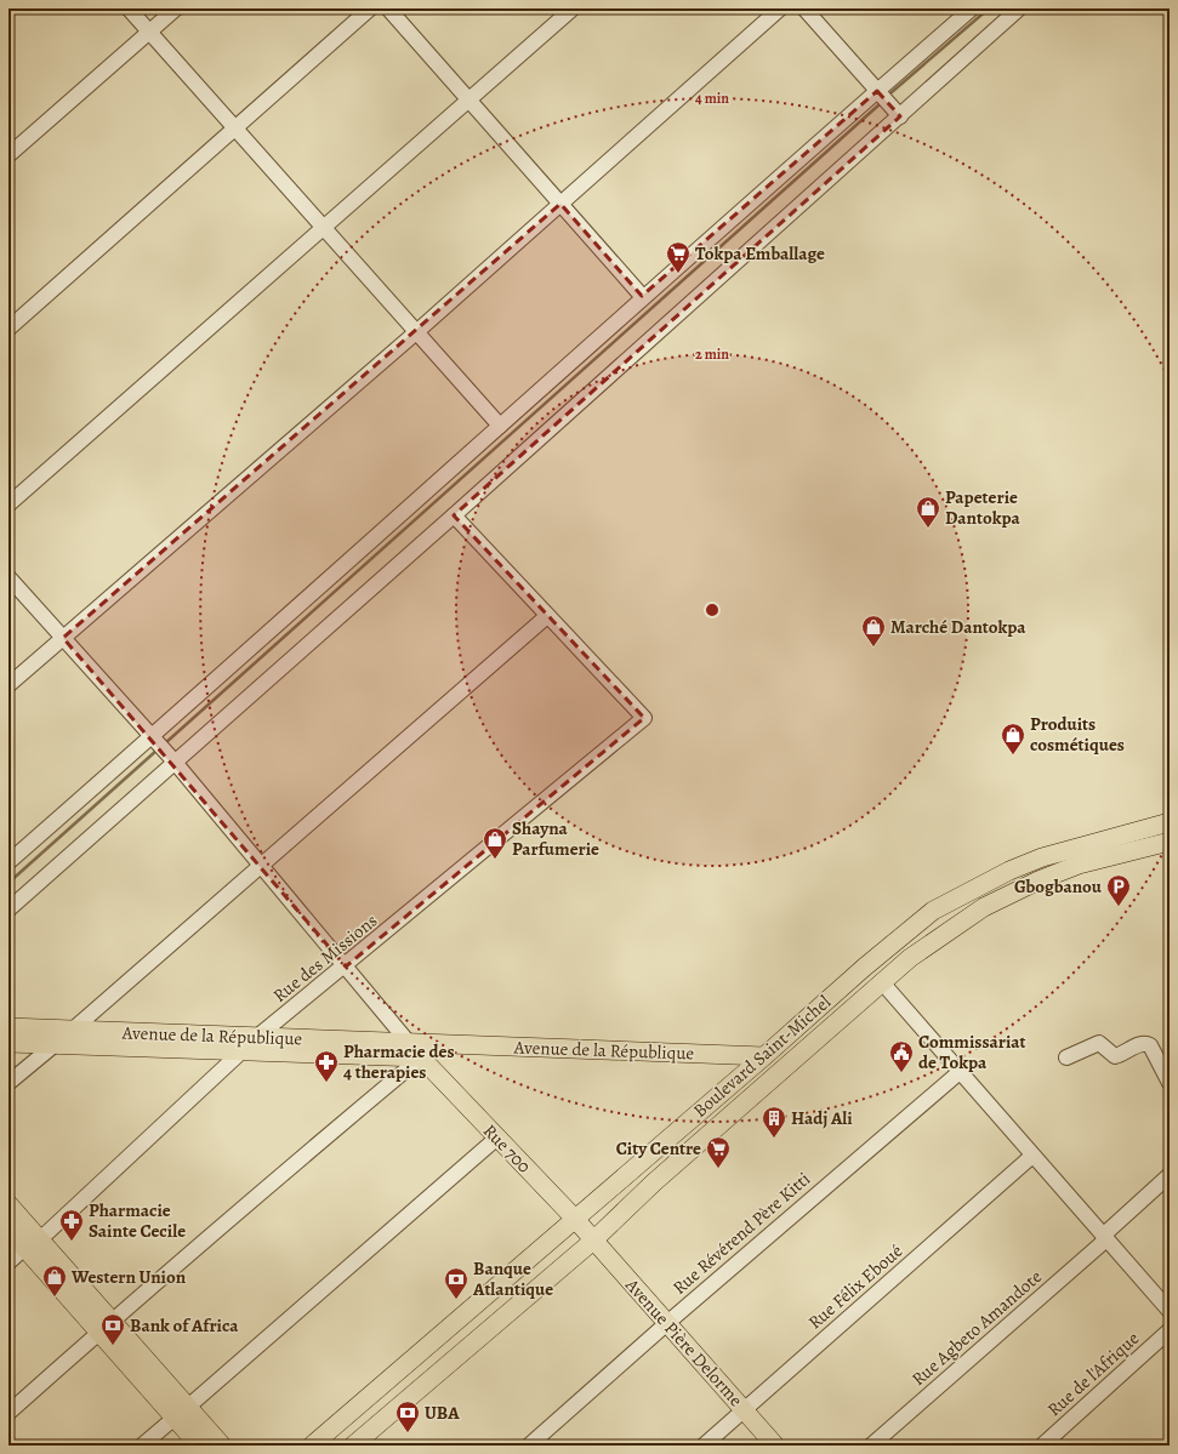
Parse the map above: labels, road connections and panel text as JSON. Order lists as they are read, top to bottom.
{
  "streets": {
    "main road": [
      "Avenue de la République",
      "Boulevard Saint-Michel",
      "Rue 700",
      "Avenue Pière Delorme"
    ],
    "street": [
      "Rue des Missions",
      "Rue Révérend Père Kitti",
      "Rue Félix Eboué",
      "Rue Agbeto Amandote",
      "Rue de l'Afrique"
    ]
  },
  "crossings": [
    ["Rue des Missions", "Avenue de la République"],
    ["Avenue de la République", "Boulevard Saint-Michel"],
    ["Avenue de la République", "Rue 700"],
    ["Boulevard Saint-Michel", "Rue 700"],
    ["Boulevard Saint-Michel", "Avenue Pière Delorme"],
    ["Rue 700", "Avenue Pière Delorme"],
    ["Rue Révérend Père Kitti", "Avenue Pière Delorme"],
    ["Rue Félix Eboué", "Avenue Pière Delorme"]
  ],
  "places": {
    "supermarket": ["Tokpa Emballage", "City Centre"],
    "shop": [
      "Papeterie Dantokpa",
      "Marché Dantokpa",
      "Produits cosmétiques",
      "Shayna Parfumerie",
      "Western Union"
    ],
    "parking": ["Gbogbanou"],
    "public building": ["Commissariat de Tokpa"],
    "pharmacy": ["Pharmacie des 4 therapies", "Pharmacie Sainte Cecile"],
    "building": ["Hadj Ali"],
    "bank": ["Banque Atlantique", "Bank of Africa", "UBA"]
  },
  "rings": ["4 min", "2 min"]
}
